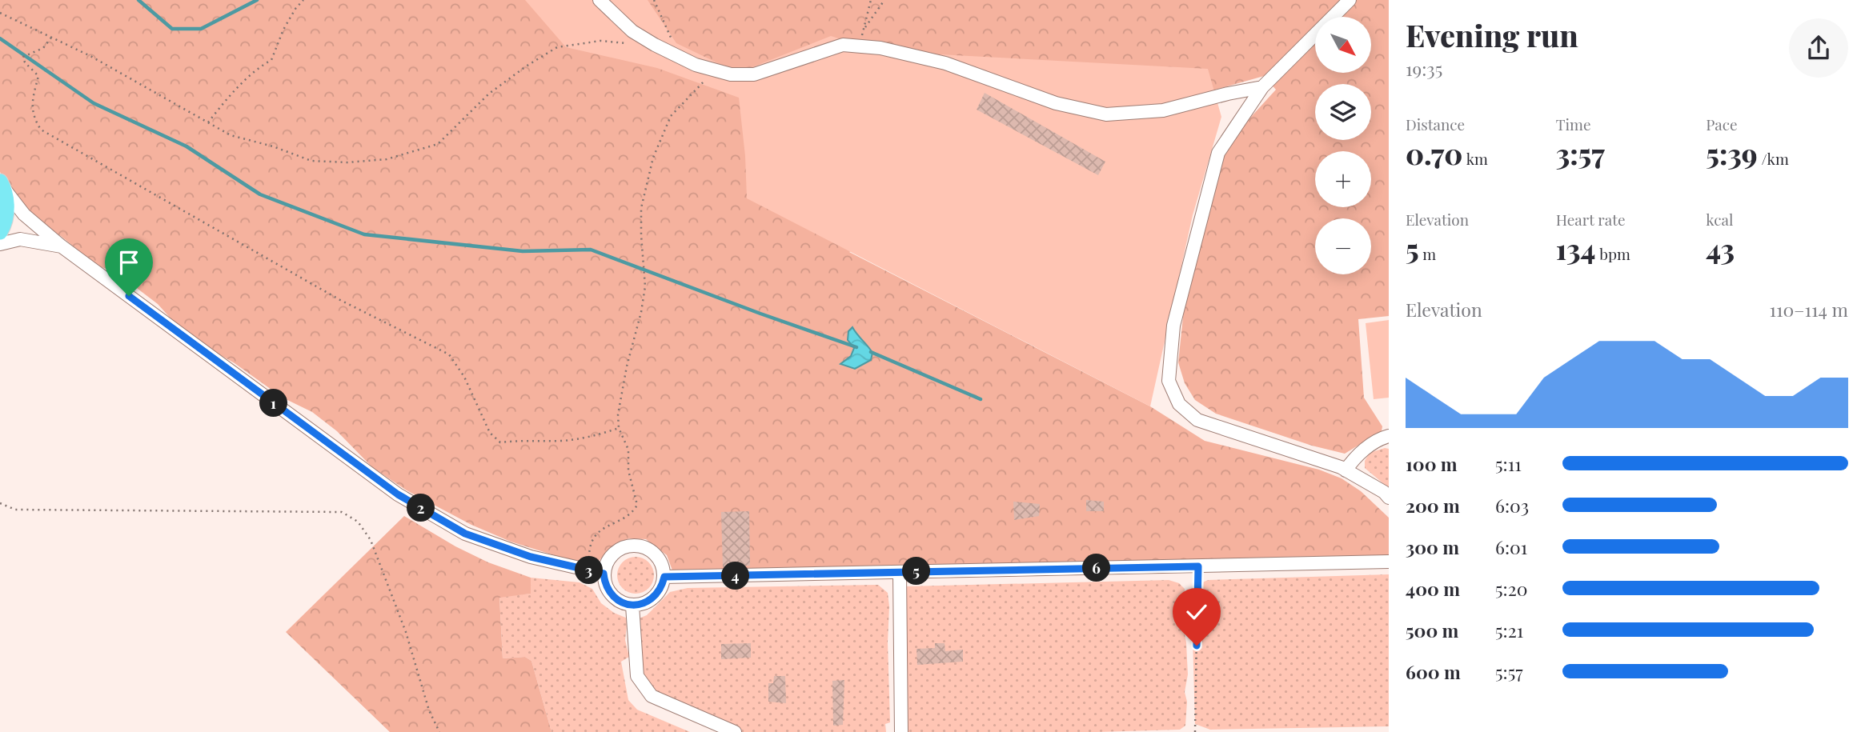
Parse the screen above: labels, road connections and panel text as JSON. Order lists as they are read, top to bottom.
{
  "north": "bottom right",
  "page": {
    "heading": ["Evening run", "19:35"],
    "map_buttons": ["+", "−"],
    "stats": [
      ["Distance", "0.70 km"],
      ["Time", "3:57"],
      ["Pace", "5:39 /km"],
      ["Elevation", "5 m"],
      ["Heart rate", "134 bpm"],
      ["kcal", "43"]
    ],
    "chart": ["Elevation", "110–114 m"],
    "pins": [
      "1",
      "2",
      "6",
      "3",
      "5",
      "4"
    ],
    "list": [
      {
        "name": "100 m",
        "note": "5:11"
      },
      {
        "name": "200 m",
        "note": "6:03"
      },
      {
        "name": "300 m",
        "note": "6:01"
      },
      {
        "name": "400 m",
        "note": "5:20"
      },
      {
        "name": "500 m",
        "note": "5:21"
      },
      {
        "name": "600 m",
        "note": "5:57"
      }
    ]
  }
}
